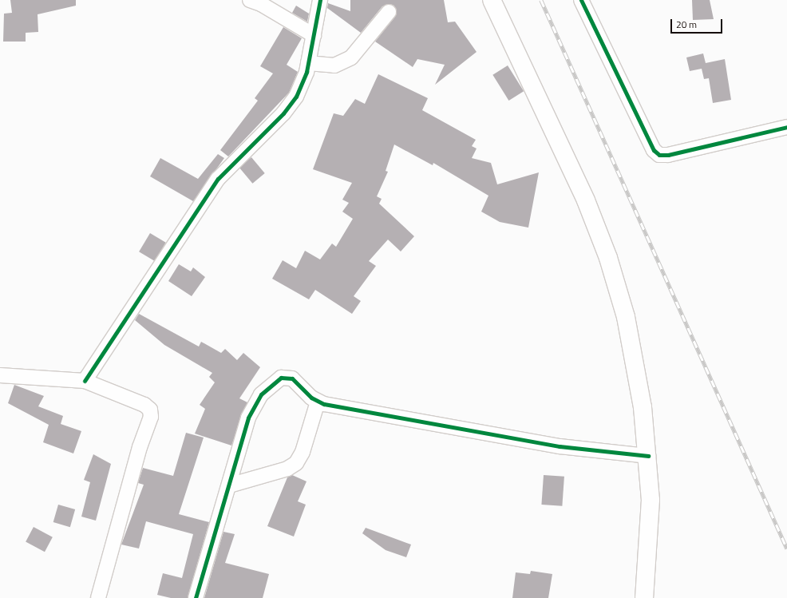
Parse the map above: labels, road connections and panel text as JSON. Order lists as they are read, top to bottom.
{
  "scale_bar": "20 m"
}
